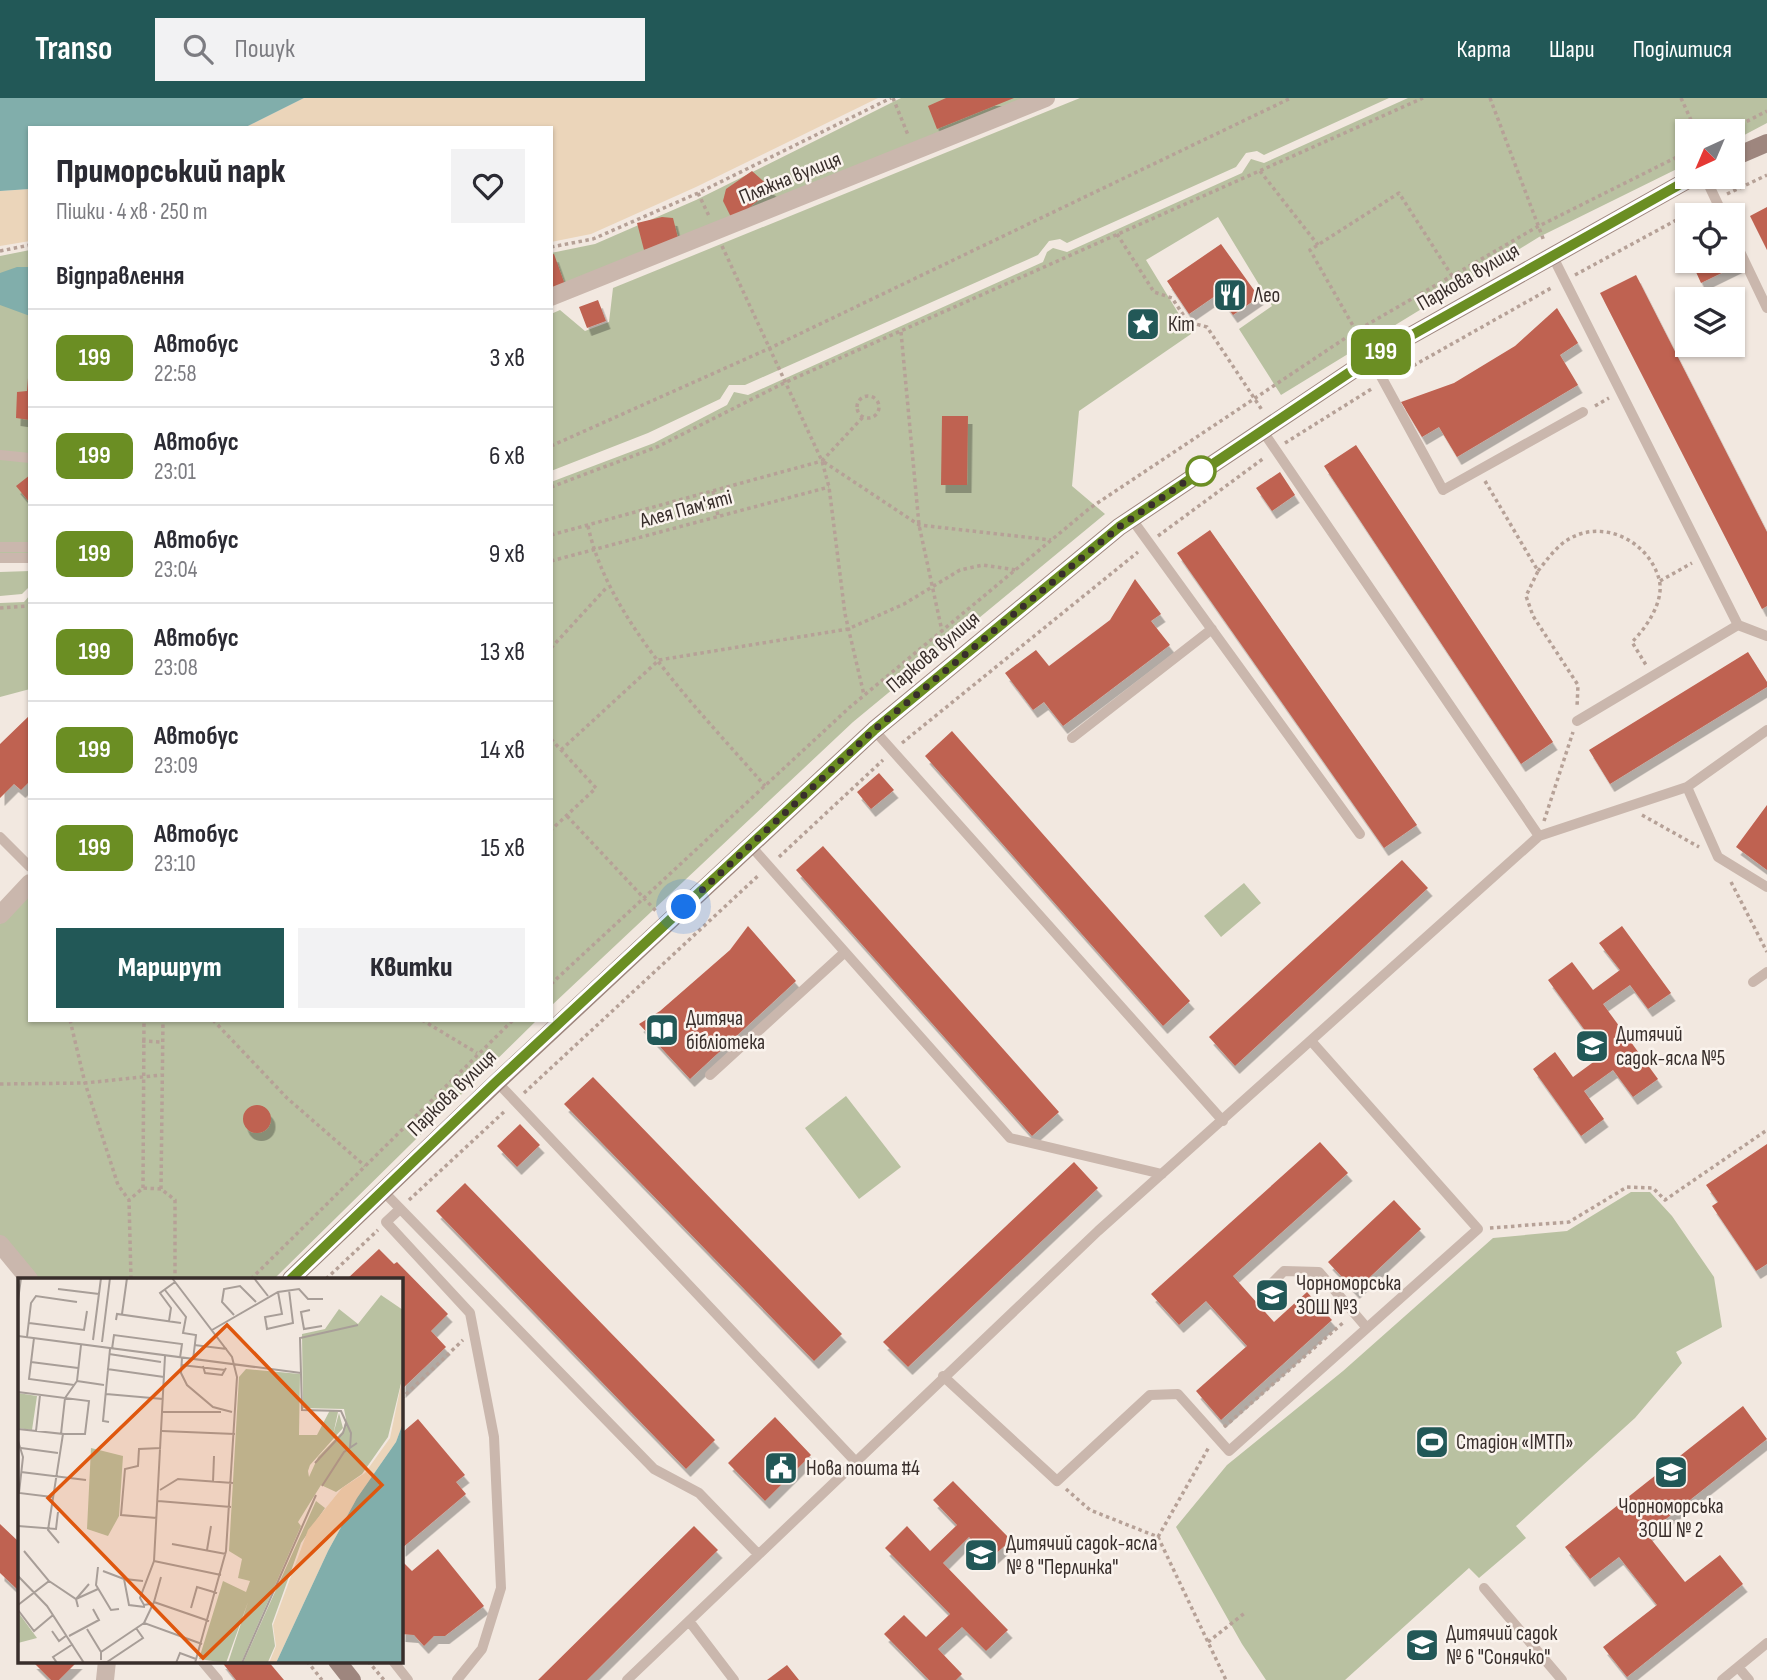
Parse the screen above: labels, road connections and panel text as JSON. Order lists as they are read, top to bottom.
{
  "streets": {
    "street": ["Пляжна вулиця", "Паркова вулиця"],
    "path": ["Алея Пам'яті"]
  },
  "places": {
    "restaurant": ["Лео"],
    "place": ["Кіт"],
    "library": ["Дитяча бібліотека"],
    "school or university": [
      "Дитячий садок-ясла №5",
      "Чорноморська ЗОШ №3",
      "Чорноморська ЗОШ № 2",
      "Дитячий садок-ясла № 8 \"Перлинка\"",
      "Дитячий садок № 6 \"Сонячко\""
    ],
    "sports": ["Стадіон «ІМТП»"],
    "public building": ["Нова пошта #4"]
  },
  "lines": ["bus line 199"],
  "north": "bottom left",
  "page": {
    "header": "Transo",
    "search": "Пошук",
    "nav": ["Карта", "Шари", "Поділитися"],
    "on_map": "199",
    "heading": [
      ["Приморський парк", "Пішки · 4 хв · 250 m"],
      "Відправлення"
    ],
    "list": [
      {
        "mark": "199",
        "name": "Автобус",
        "note": "22:58",
        "value": "3 хв"
      },
      {
        "mark": "199",
        "name": "Автобус",
        "note": "23:01",
        "value": "6 хв"
      },
      {
        "mark": "199",
        "name": "Автобус",
        "note": "23:04",
        "value": "9 хв"
      },
      {
        "mark": "199",
        "name": "Автобус",
        "note": "23:08",
        "value": "13 хв"
      },
      {
        "mark": "199",
        "name": "Автобус",
        "note": "23:09",
        "value": "14 хв"
      },
      {
        "mark": "199",
        "name": "Автобус",
        "note": "23:10",
        "value": "15 хв"
      }
    ],
    "buttons": ["Маршрут", "Квитки"]
  }
}
